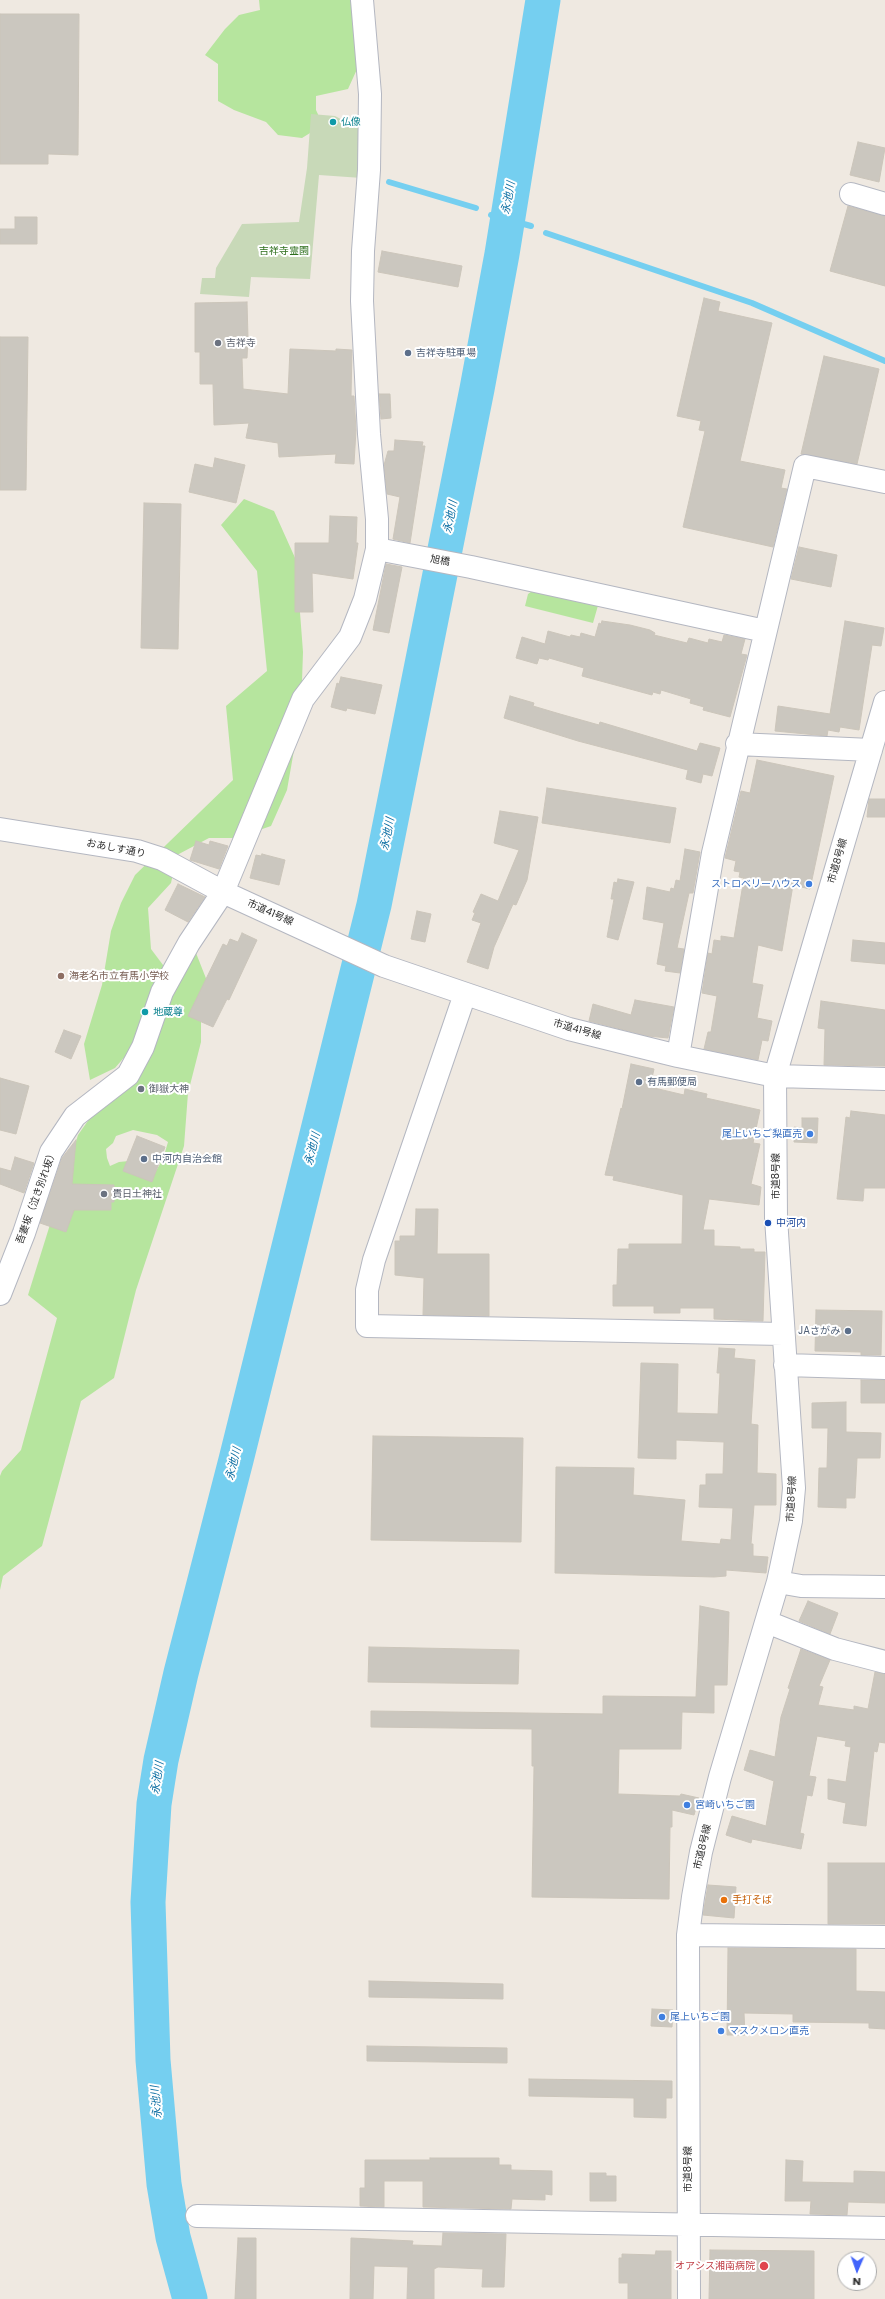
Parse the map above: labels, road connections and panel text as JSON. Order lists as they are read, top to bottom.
{
  "streets": {
    "street": [
      "旭橋",
      "おあしす通り",
      "市道8号線",
      "市道41号線",
      "吾妻坂（泣き別れ坂）"
    ]
  },
  "crossings": [
    ["旭橋", "吾妻坂（泣き別れ坂）"],
    ["おあしす通り", "市道41号線"],
    ["おあしす通り", "吾妻坂（泣き別れ坂）"],
    ["市道8号線", "市道41号線"],
    ["市道41号線", "吾妻坂（泣き別れ坂）"]
  ],
  "water": ["永池川"],
  "parks": ["吉祥寺霊園"],
  "places": [
    "仏像",
    "吉祥寺",
    "吉祥寺駐車場",
    "ストロベリーハウス",
    "海老名市立有馬小学校",
    "地蔵尊",
    "有馬郵便局",
    "御嶽大神",
    "尾上いちご梨直売",
    "中河内自治会館",
    "貴日土神社",
    "中河内",
    "JAさがみ",
    "宮崎いちご園",
    "手打そば",
    "尾上いちご園",
    "マスクメロン直売",
    "オアシス湘南病院"
  ],
  "north": "bottom"
}
